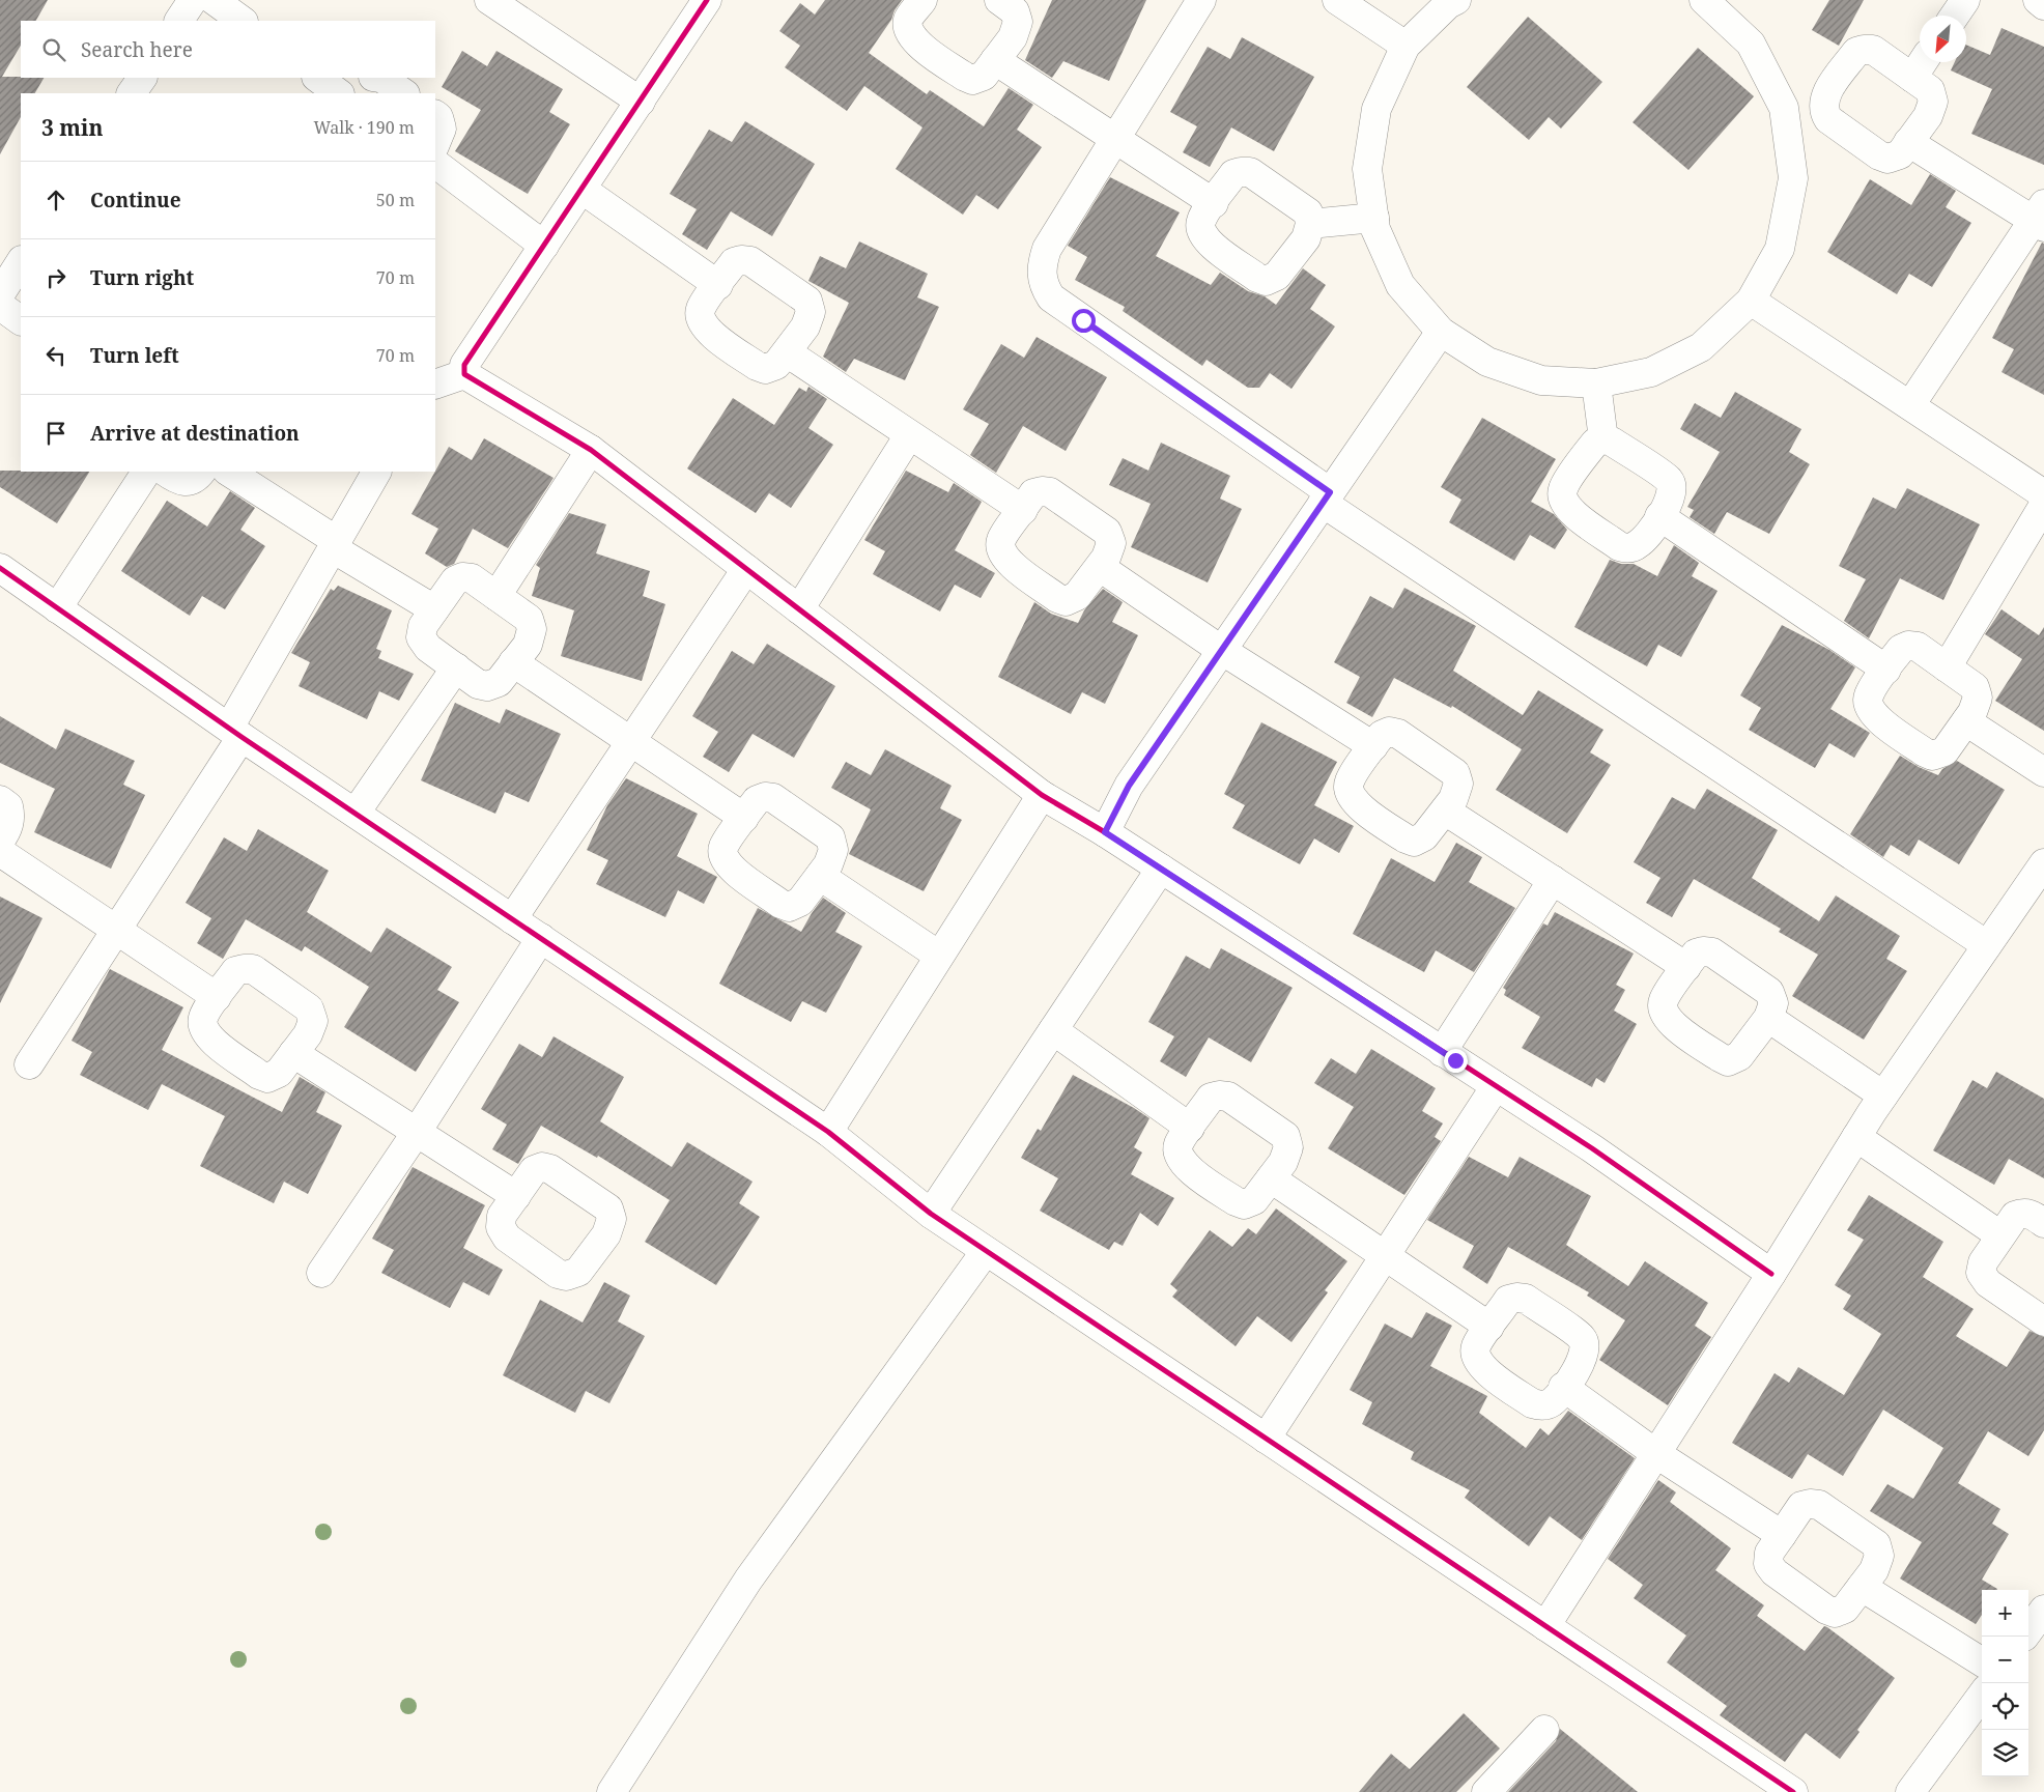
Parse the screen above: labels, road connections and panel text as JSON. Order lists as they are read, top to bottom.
{
  "north": "bottom left",
  "page": {
    "search": "Search here",
    "heading": ["3 min", "Walk · 190 m"],
    "list": [
      ["Continue", "50 m"],
      ["Turn right", "70 m"],
      ["Turn left", "70 m"],
      "Arrive at destination"
    ],
    "map_buttons": ["+", "−"]
  }
}
